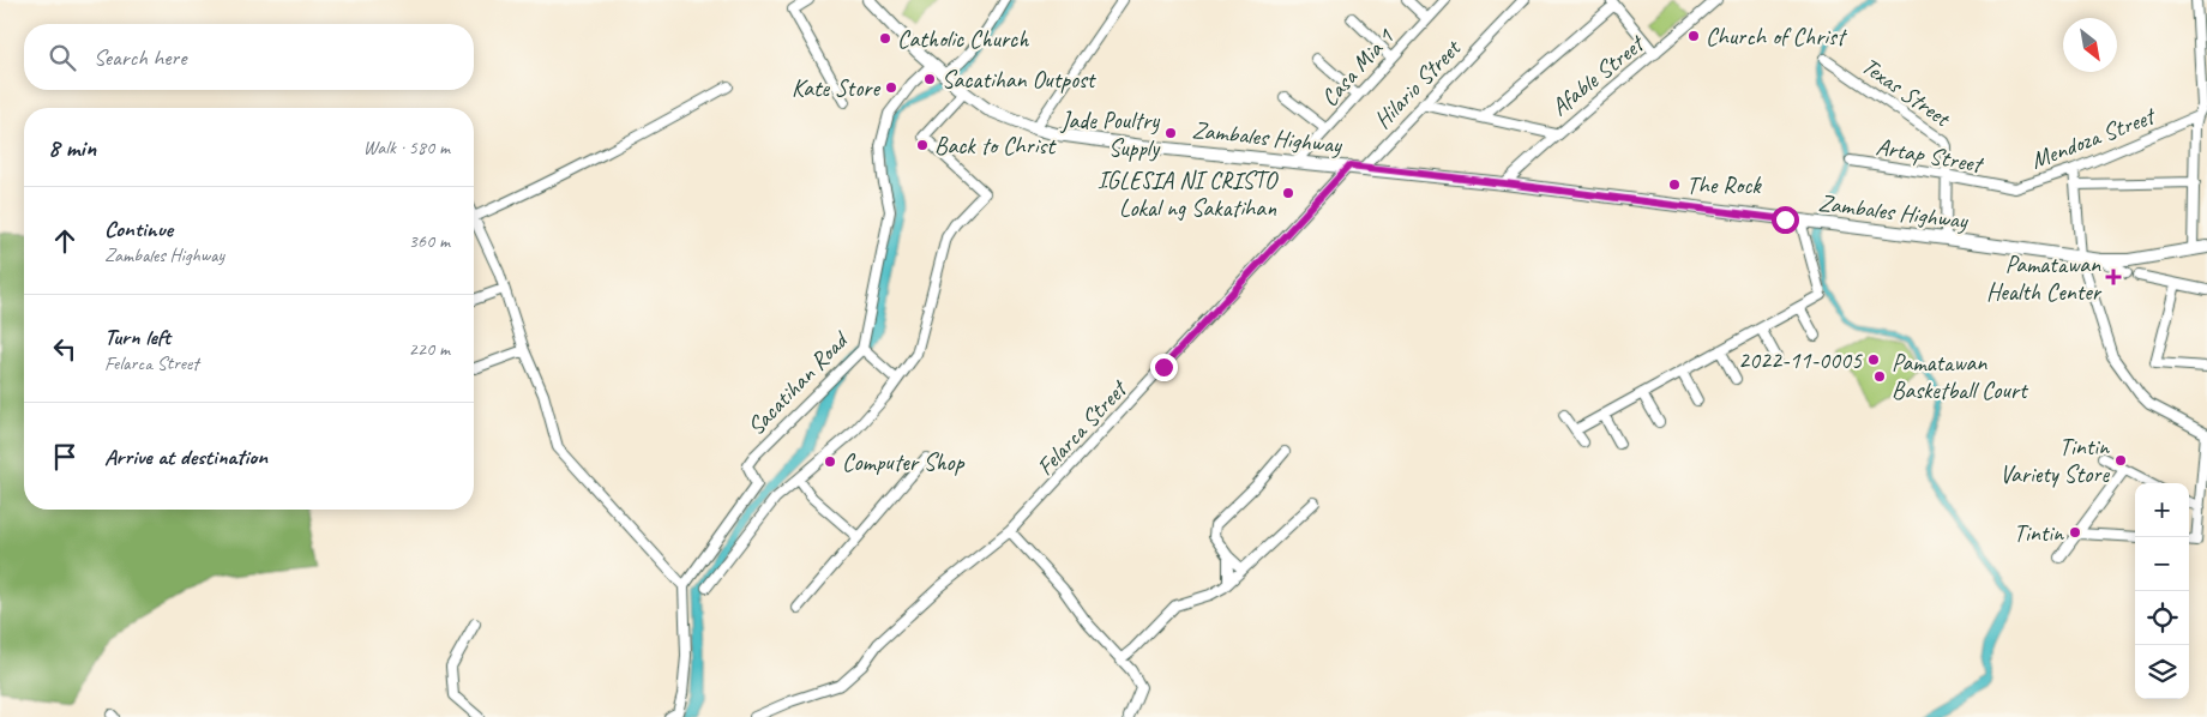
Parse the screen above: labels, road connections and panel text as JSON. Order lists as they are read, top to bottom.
{
  "streets": {
    "main road": ["Zambales Highway"],
    "street": [
      "Casa Mia 1",
      "Afable Street",
      "Hilario Street",
      "Texas Street",
      "Mendoza Street",
      "Artap Street",
      "Sacatihan Road",
      "Felarca Street"
    ]
  },
  "crossings": [
    ["Casa Mia 1", "Zambales Highway"],
    ["Afable Street", "Zambales Highway"],
    ["Hilario Street", "Zambales Highway"],
    ["Texas Street", "Zambales Highway"],
    ["Texas Street", "Artap Street"],
    ["Zambales Highway", "Sacatihan Road"],
    ["Zambales Highway", "Felarca Street"],
    ["Mendoza Street", "Artap Street"]
  ],
  "places": {
    "other": [
      "Church of Christ",
      "Catholic Church",
      "Sacatihan Outpost",
      "Kate Store",
      "Jade Poultry Supply",
      "Back to Christ",
      "The Rock",
      "IGLESIA NI CRISTO Lokal ng Sakatihan",
      "2022-11-0005",
      "Pamatawan Basketball Court",
      "Tintin Variety Store",
      "Computer Shop",
      "Tintin"
    ],
    "health": ["Pamatawan Health Center"]
  },
  "north": "bottom right",
  "page": {
    "search": "Search here",
    "heading": ["8 min", "Walk · 580 m"],
    "list": [
      ["Continue", "Zambales Highway", "360 m"],
      ["Turn left", "Felarca Street", "220 m"],
      "Arrive at destination"
    ],
    "map_buttons": ["+", "−"]
  }
}
